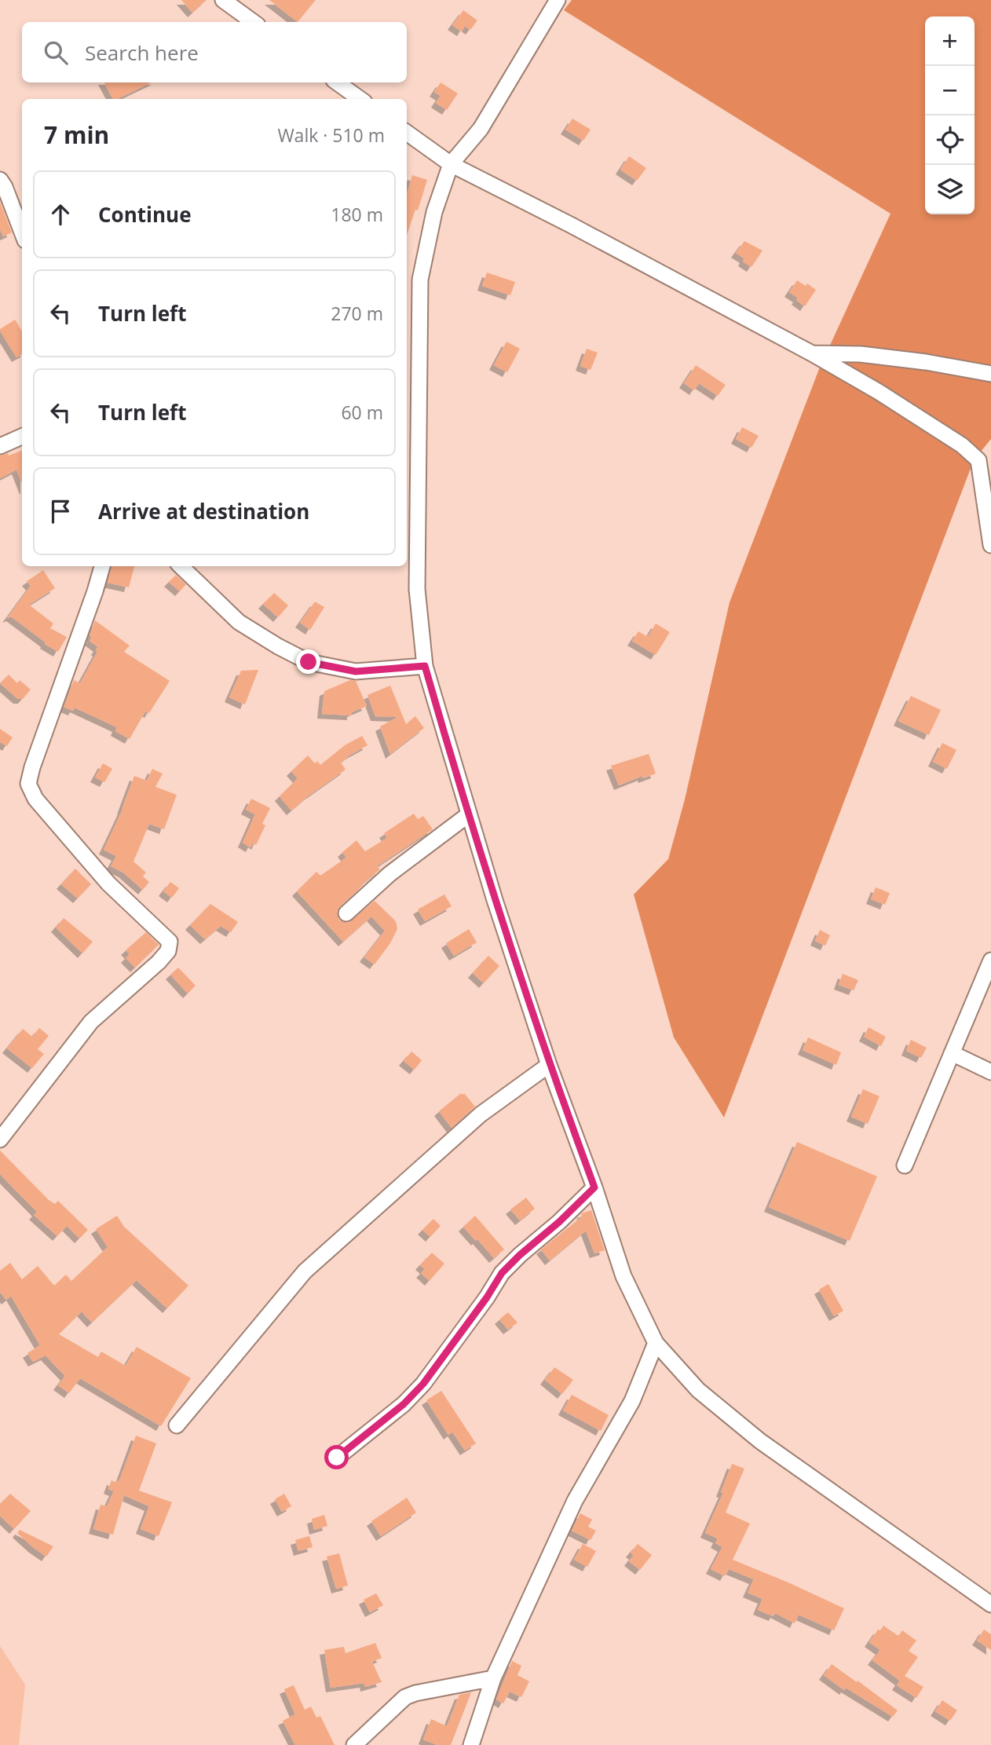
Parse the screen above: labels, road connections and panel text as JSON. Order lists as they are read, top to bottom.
{
  "page": {
    "map_buttons": ["+", "−"],
    "search": "Search here",
    "heading": ["7 min", "Walk · 510 m"],
    "list": [
      ["Continue", "180 m"],
      ["Turn left", "270 m"],
      ["Turn left", "60 m"],
      "Arrive at destination"
    ]
  }
}
